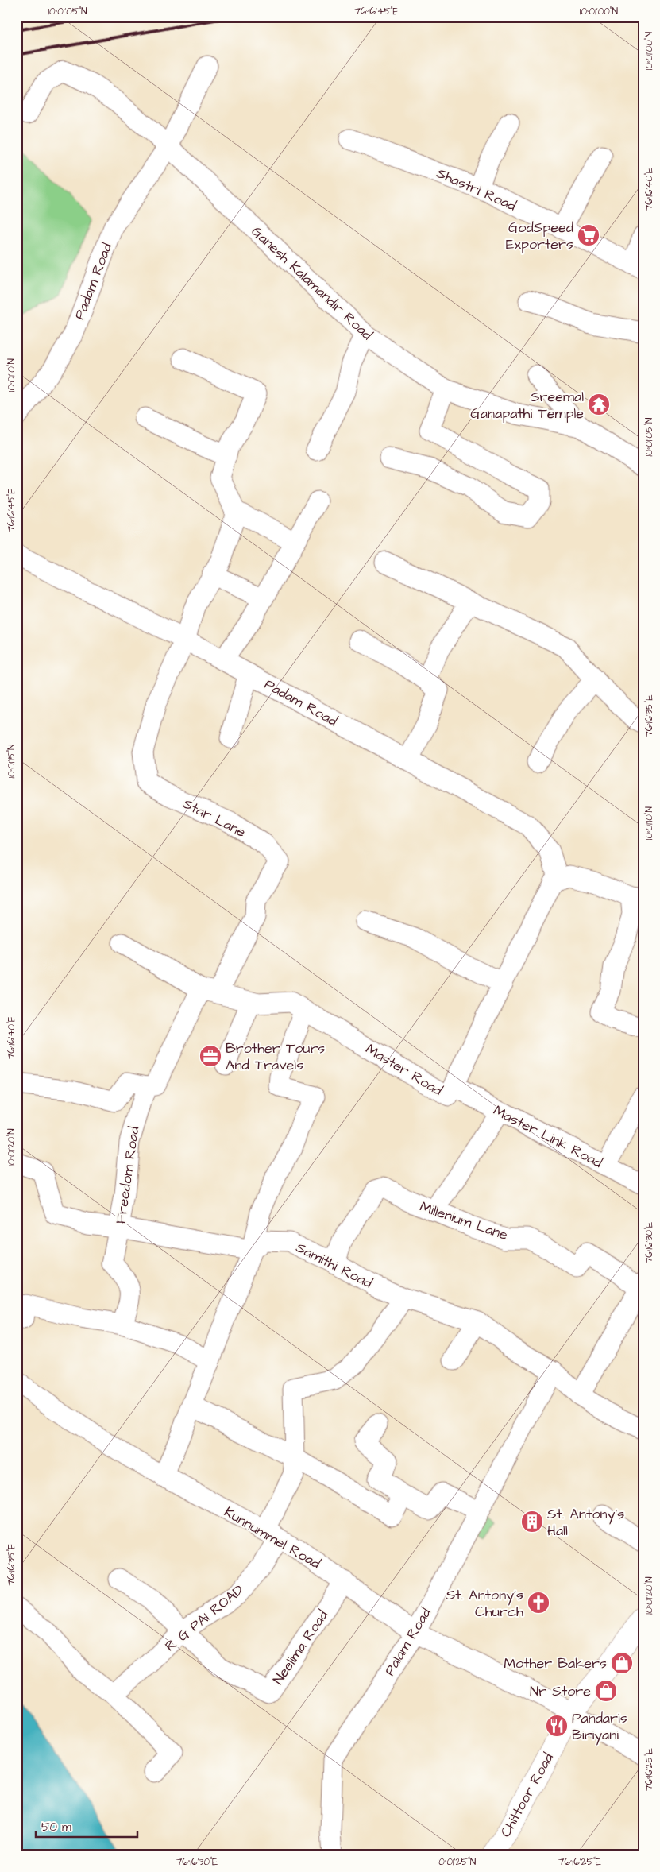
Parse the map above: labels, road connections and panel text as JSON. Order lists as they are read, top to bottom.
{
  "streets": {
    "main road": ["Chittoor Road"],
    "street": [
      "Shastri Road",
      "Padam Road",
      "Ganesh Kalamandir Road",
      "Star Lane",
      "Master Road",
      "Master Link Road",
      "Freedom Road",
      "Millenium Lane",
      "Samithi Road",
      "Kunnummel Road",
      "R G PAI ROAD",
      "Palam Road",
      "Neelima Road"
    ]
  },
  "crossings": [
    ["Padam Road", "Ganesh Kalamandir Road"],
    ["Padam Road", "Star Lane"],
    ["Padam Road", "Master Road"],
    ["Star Lane", "Master Road"],
    ["Master Road", "Master Link Road"],
    ["Millenium Lane", "Samithi Road"],
    ["Samithi Road", "Palam Road"],
    ["Kunnummel Road", "R G PAI ROAD"],
    ["Kunnummel Road", "Palam Road"],
    ["Kunnummel Road", "Neelima Road"],
    ["Kunnummel Road", "Chittoor Road"],
    ["R G PAI ROAD", "Neelima Road"]
  ],
  "places": {
    "supermarket": ["GodSpeed Exporters"],
    "temple": ["Sreemal Ganapathi Temple"],
    "office": ["Brother Tours And Travels"],
    "building": ["St. Antony's Hall"],
    "church": ["St. Antony's Church"],
    "shop": ["Mother Bakers", "Nr Store"],
    "restaurant": ["Pandaris Biriyani"]
  },
  "scale_bar": "50 m",
  "coordinates": [
    "10°01'05\"N",
    "76°16'45\"E",
    "10°01'00\"N",
    "76°16'40\"E",
    "10°01'10\"N",
    "76°16'35\"E",
    "10°01'15\"N",
    "10°01'20\"N",
    "76°16'30\"E",
    "76°16'25\"E",
    "10°01'25\"N"
  ]
}
